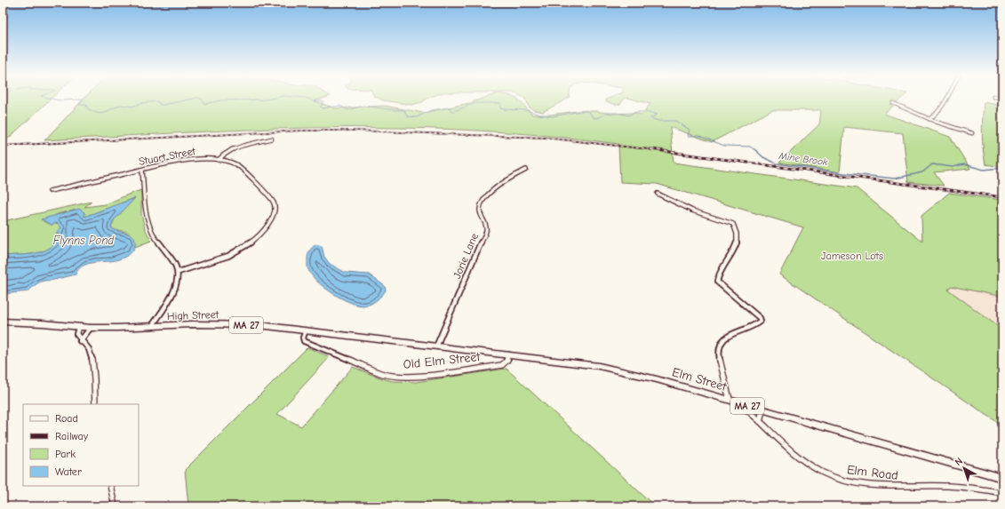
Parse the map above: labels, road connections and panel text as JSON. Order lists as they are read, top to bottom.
{
  "streets": {
    "main road": ["High Street", "MA 27", "Elm Street"],
    "street": [
      "Stuart Street",
      "Jorie Lane",
      "Old Elm Street",
      "Elm Road"
    ]
  },
  "crossings": [
    ["Jorie Lane", "High Street"],
    ["High Street", "Old Elm Street"],
    ["High Street", "Elm Street"],
    ["Old Elm Street", "Elm Street"],
    ["Elm Street", "Elm Road"]
  ],
  "water": ["Mine Brook", "Flynns Pond"],
  "parks": ["Jameson Lots"],
  "legend": [
    "Road",
    "Railway",
    "Park",
    "Water"
  ],
  "north": "top left"
}
